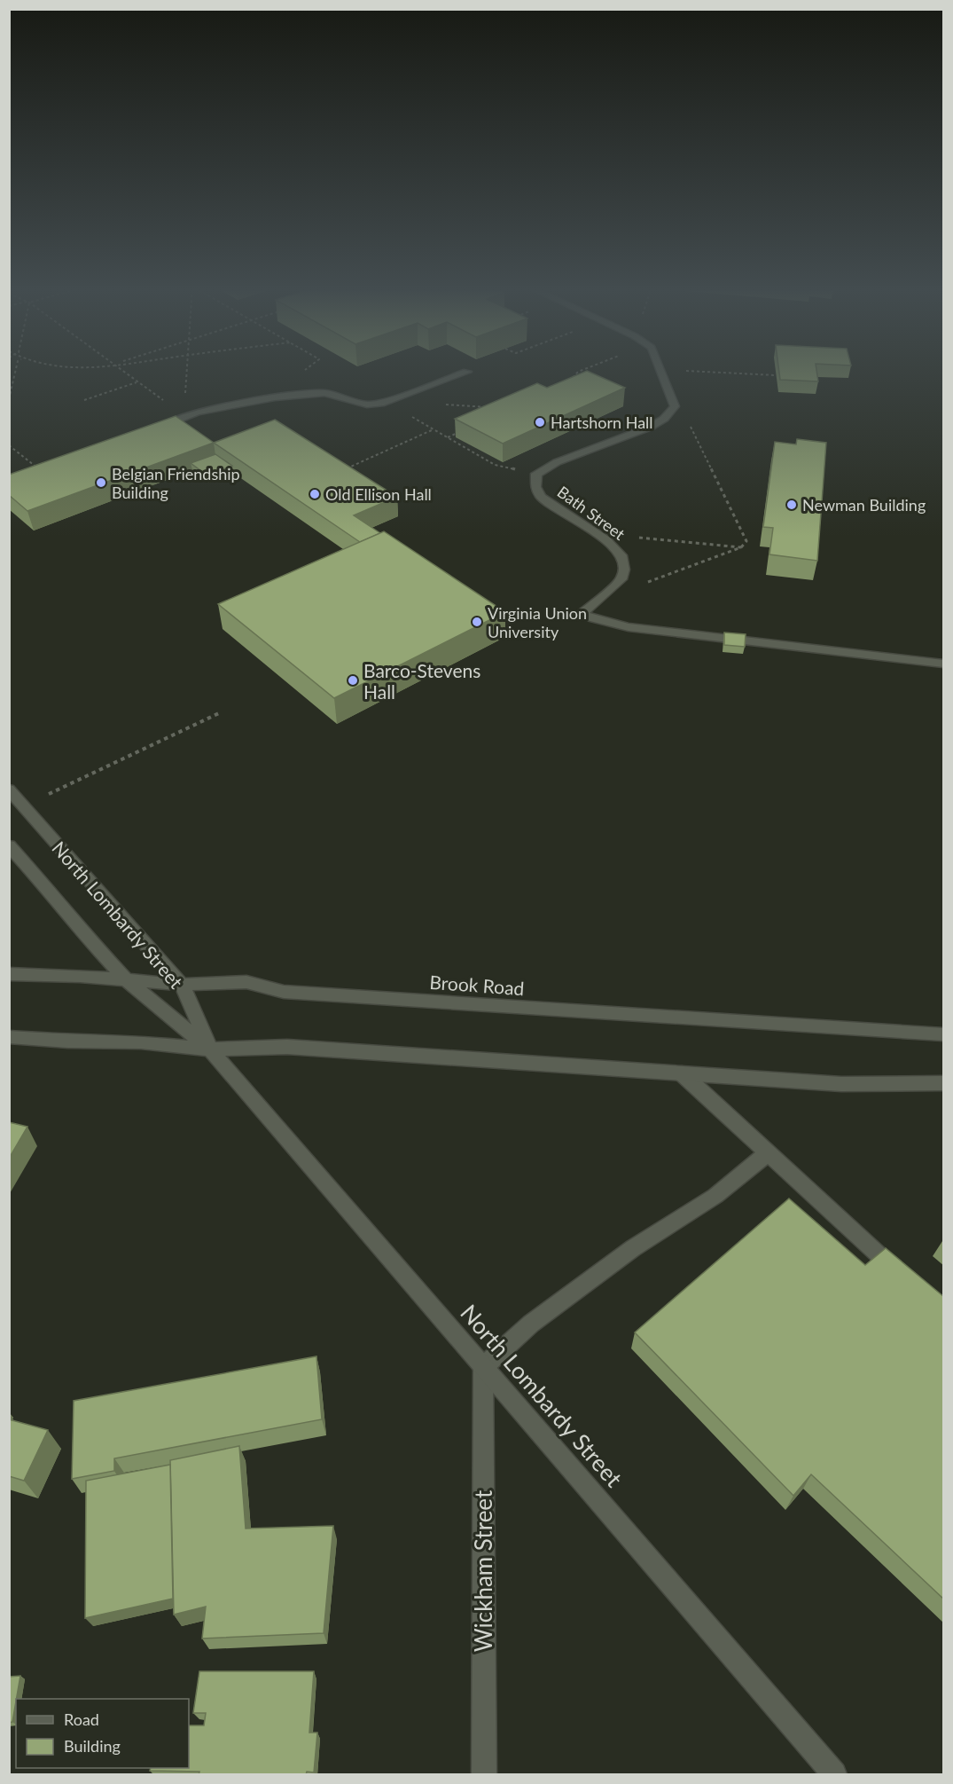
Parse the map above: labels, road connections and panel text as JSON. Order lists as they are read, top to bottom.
{
  "streets": {
    "main road": [
      "Bath Street",
      "North Lombardy Street",
      "Brook Road",
      "Wickham Street"
    ]
  },
  "crossings": [
    ["North Lombardy Street", "Brook Road"],
    ["North Lombardy Street", "Wickham Street"]
  ],
  "places": [
    "Hartshorn Hall",
    "Belgian Friendship Building",
    "Old Ellison Hall",
    "Newman Building",
    "Virginia Union University",
    "Barco-Stevens Hall"
  ],
  "legend": ["Road", "Building"]
}
